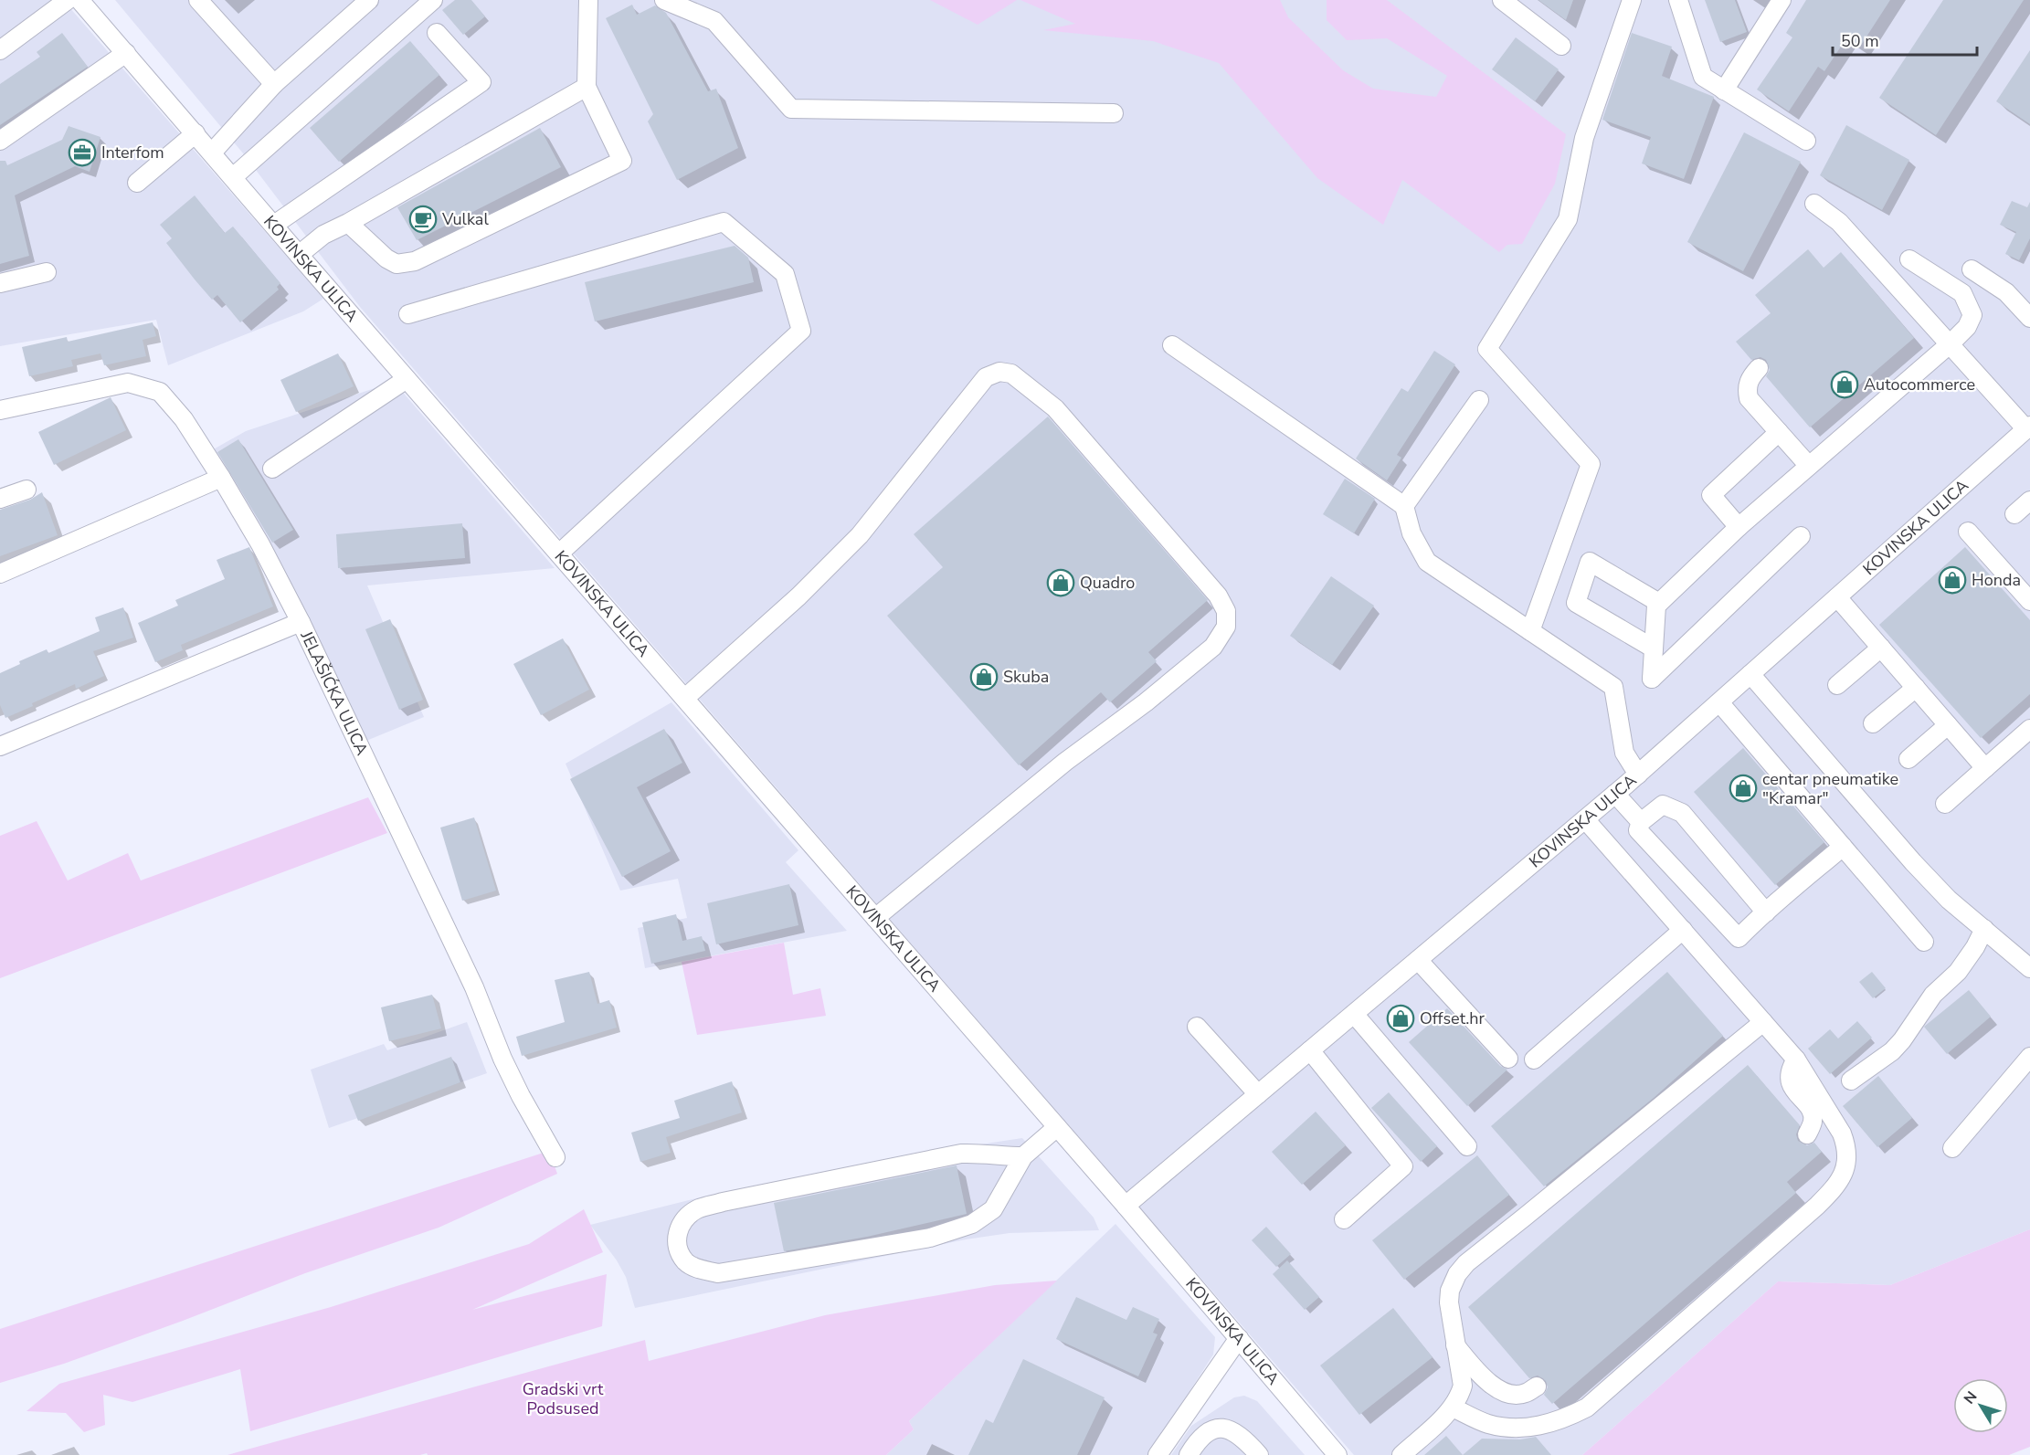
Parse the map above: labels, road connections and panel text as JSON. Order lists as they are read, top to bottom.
{
  "streets": {
    "street": ["KOVINSKA ULICA", "JELAŠIĆKA ULICA"]
  },
  "parks": ["Gradski vrt Podsused"],
  "places": {
    "office": ["Interfom"],
    "cafe": ["Vulkal"],
    "shop": [
      "Autocommerce",
      "Honda",
      "Quadro",
      "Skuba",
      "centar pneumatike \"Kramar\"",
      "Offset.hr"
    ]
  },
  "scale_bar": "50 m",
  "north": "top left"
}
